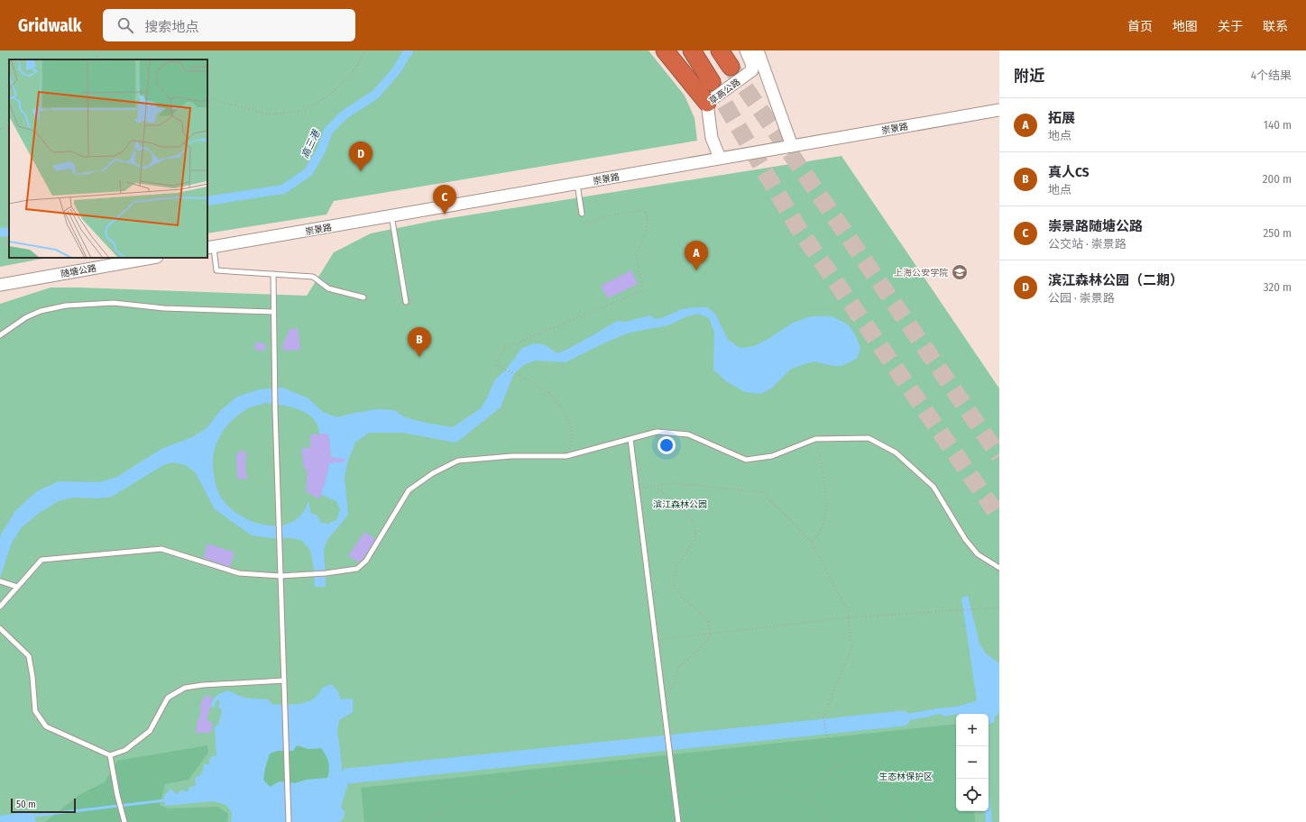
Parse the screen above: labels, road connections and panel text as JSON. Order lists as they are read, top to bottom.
{
  "streets": {
    "street": ["草高公路", "崇景路", "随塘公路"]
  },
  "crossings": [
    ["草高公路", "崇景路"]
  ],
  "water": ["高三港"],
  "parks": ["滨江森林公园", "生态林保护区"],
  "places": {
    "school or university": ["上海公安学院"]
  },
  "scale_bar": "50 m",
  "page": {
    "header": "Gridwalk",
    "search": "搜索地点",
    "nav": [
      "首页",
      "地图",
      "关于",
      "联系"
    ],
    "heading": ["附近", "4个结果"],
    "list": [
      {
        "mark": "A",
        "name": "拓展",
        "note": "地点",
        "value": "140 m"
      },
      {
        "mark": "B",
        "name": "真人CS",
        "note": "地点",
        "value": "200 m"
      },
      {
        "mark": "C",
        "name": "崇景路随塘公路",
        "note": "公交站 · 崇景路",
        "value": "250 m"
      },
      {
        "mark": "D",
        "name": "滨江森林公园（二期）",
        "note": "公园 · 崇景路",
        "value": "320 m"
      }
    ],
    "pins": [
      "D",
      "C",
      "A",
      "B"
    ],
    "map_buttons": ["+", "−"],
    "scale": "50 m"
  }
}
